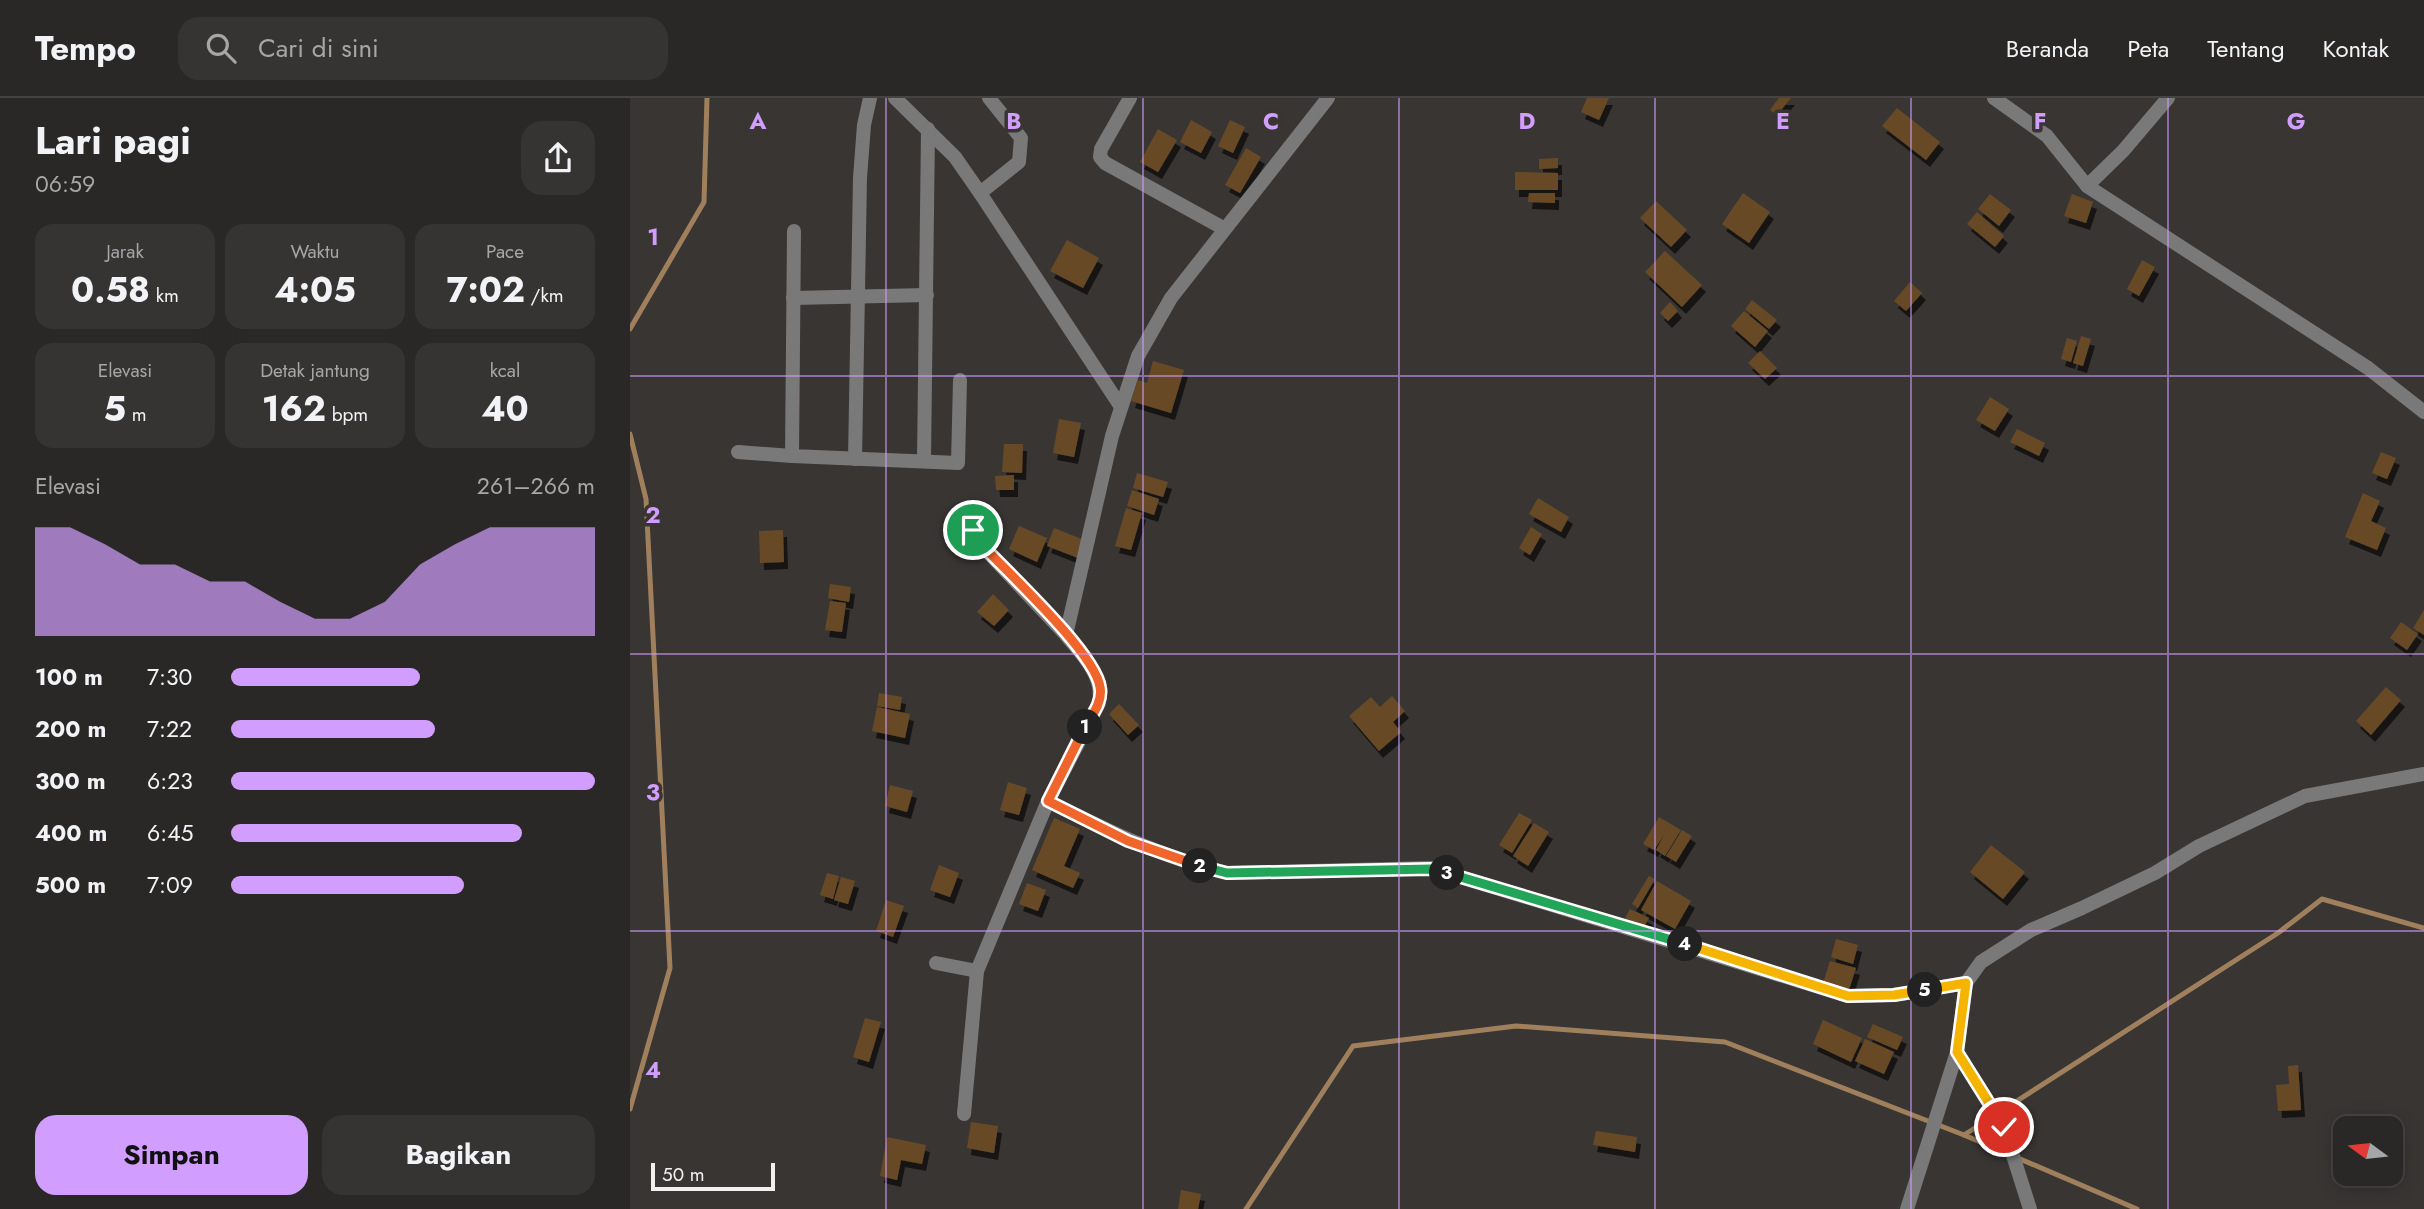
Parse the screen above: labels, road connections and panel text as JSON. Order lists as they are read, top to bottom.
{
  "scale_bar": "50 m",
  "north": "left",
  "page": {
    "header": "Tempo",
    "search": "Cari di sini",
    "nav": [
      "Beranda",
      "Peta",
      "Tentang",
      "Kontak"
    ],
    "heading": ["Lari pagi", "06:59"],
    "stats": [
      ["Jarak", "0.58 km"],
      ["Waktu", "4:05"],
      ["Pace", "7:02 /km"],
      ["Elevasi", "5 m"],
      ["Detak jantung", "162 bpm"],
      ["kcal", "40"]
    ],
    "chart": ["Elevasi", "261–266 m"],
    "list": [
      {
        "name": "100 m",
        "note": "7:30"
      },
      {
        "name": "200 m",
        "note": "7:22"
      },
      {
        "name": "300 m",
        "note": "6:23"
      },
      {
        "name": "400 m",
        "note": "6:45"
      },
      {
        "name": "500 m",
        "note": "7:09"
      }
    ],
    "pins": [
      "1",
      "2",
      "3",
      "4",
      "5"
    ],
    "buttons": ["Simpan", "Bagikan"],
    "scale": "50 m"
  },
  "grid": {
    "columns": [
      "A",
      "B",
      "C",
      "D",
      "E",
      "F",
      "G"
    ],
    "rows": [
      "1",
      "2",
      "3",
      "4"
    ]
  }
}
